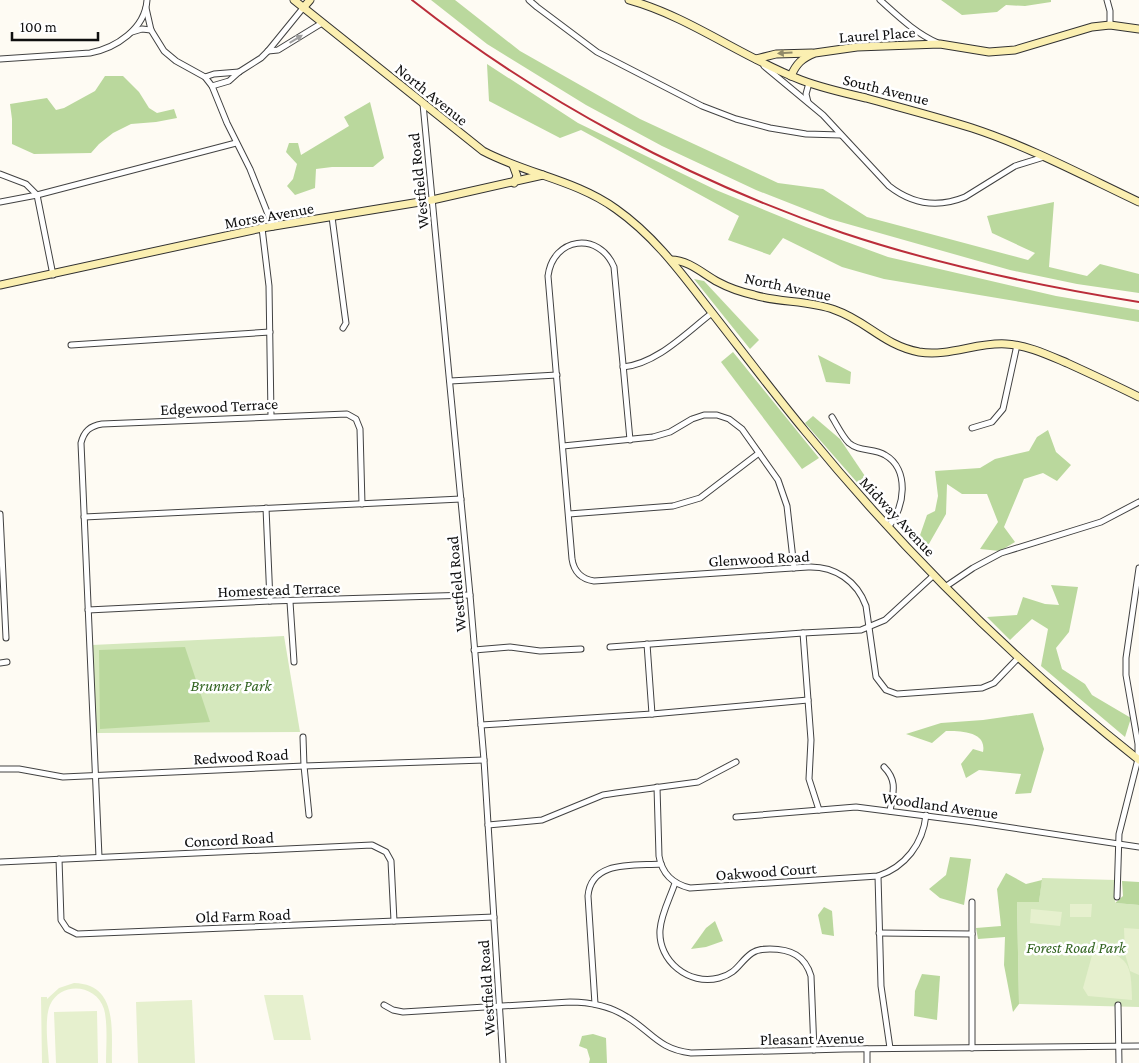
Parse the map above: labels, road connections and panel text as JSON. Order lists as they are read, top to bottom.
{
  "streets": {
    "main road": [
      "Laurel Place",
      "South Avenue",
      "North Avenue",
      "Morse Avenue",
      "Midway Avenue"
    ],
    "street": [
      "Westfield Road",
      "Edgewood Terrace",
      "Glenwood Road",
      "Homestead Terrace",
      "Redwood Road",
      "Woodland Avenue",
      "Concord Road",
      "Oakwood Court",
      "Old Farm Road",
      "Pleasant Avenue"
    ]
  },
  "crossings": [
    ["Laurel Place", "South Avenue"],
    ["North Avenue", "Westfield Road"],
    ["North Avenue", "Morse Avenue"],
    ["North Avenue", "Midway Avenue"],
    ["Westfield Road", "Morse Avenue"],
    ["Westfield Road", "Homestead Terrace"],
    ["Westfield Road", "Redwood Road"],
    ["Westfield Road", "Old Farm Road"],
    ["Westfield Road", "Pleasant Avenue"],
    ["Midway Avenue", "Glenwood Road"],
    ["Woodland Avenue", "Oakwood Court"],
    ["Concord Road", "Old Farm Road"]
  ],
  "parks": ["Brunner Park", "Forest Road Park"],
  "scale_bar": "100 m"
}
